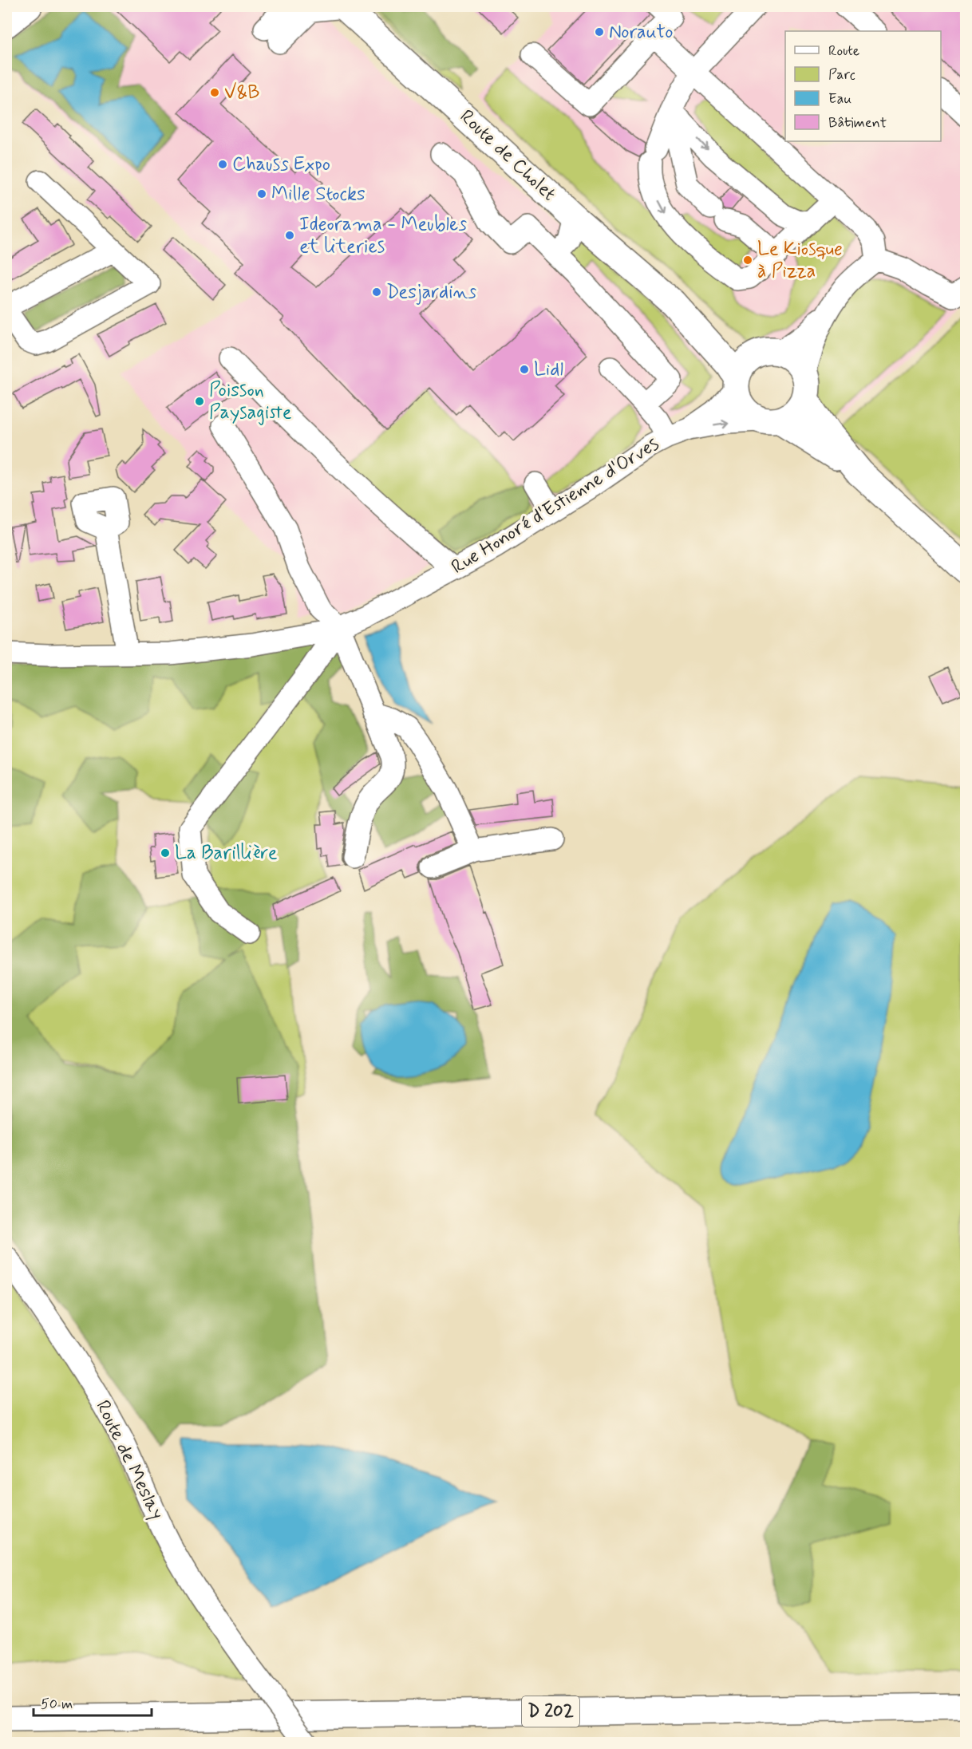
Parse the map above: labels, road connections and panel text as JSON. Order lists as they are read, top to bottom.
{
  "streets": {
    "main road": ["Route de Cholet", "D 202"],
    "street": ["Rue Honoré d'Estienne d'Orves", "Route de Meslay"]
  },
  "crossings": [
    ["Route de Cholet", "Rue Honoré d'Estienne d'Orves"]
  ],
  "places": [
    "Norauto",
    "V&B",
    "Chauss Expo",
    "Mille Stocks",
    "Ideorama - Meubles et literies",
    "Le Kiosque à Pizza",
    "Desjardins",
    "Lidl",
    "Poisson Paysagiste",
    "La Barillière"
  ],
  "legend": [
    "Route",
    "Parc",
    "Eau",
    "Bâtiment"
  ],
  "scale_bar": "50 m"
}
